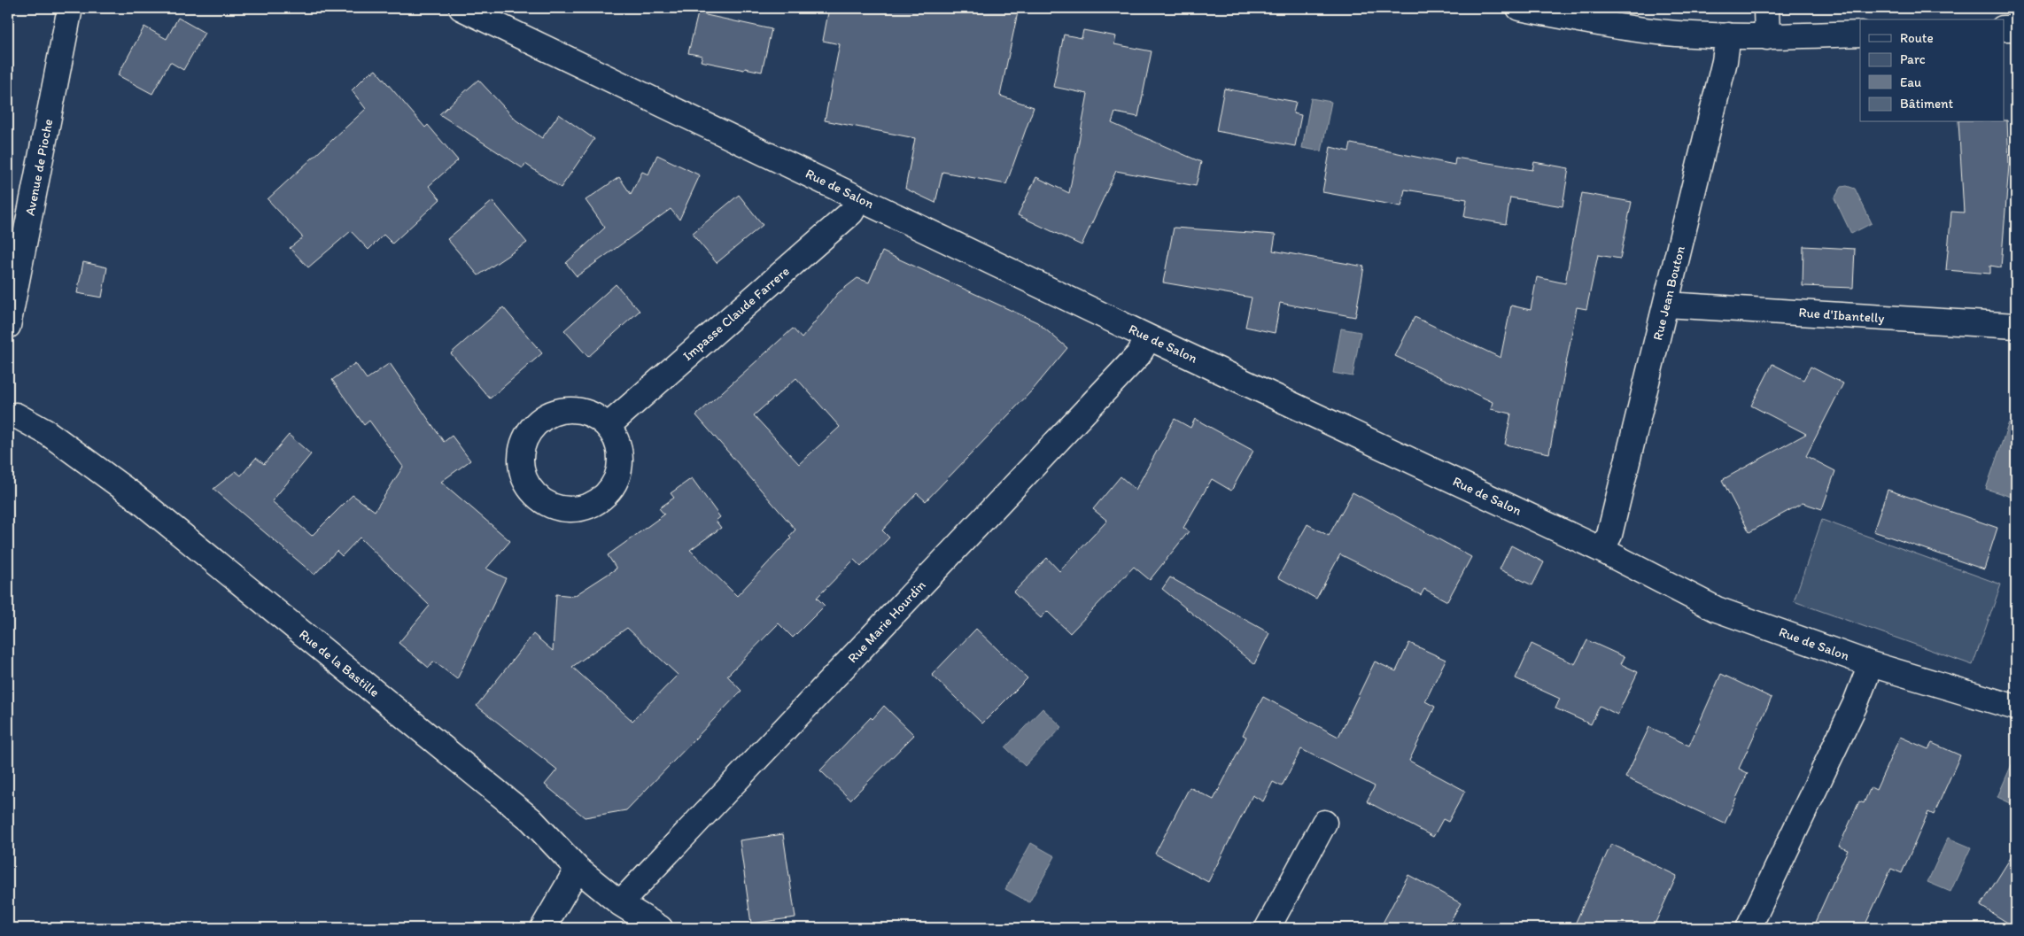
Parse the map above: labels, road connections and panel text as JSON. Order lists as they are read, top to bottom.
{
  "streets": {
    "street": [
      "Avenue de Pioche",
      "Rue de Salon",
      "Rue Jean Bouton",
      "Impasse Claude Farrere",
      "Rue d'Ibantelly",
      "Rue Marie Hourdin",
      "Rue de la Bastille"
    ]
  },
  "crossings": [
    ["Rue de Salon", "Rue Jean Bouton"],
    ["Rue de Salon", "Impasse Claude Farrere"],
    ["Rue de Salon", "Rue Marie Hourdin"],
    ["Rue Jean Bouton", "Rue d'Ibantelly"],
    ["Rue Marie Hourdin", "Rue de la Bastille"]
  ],
  "legend": [
    "Route",
    "Parc",
    "Eau",
    "Bâtiment"
  ]
}
